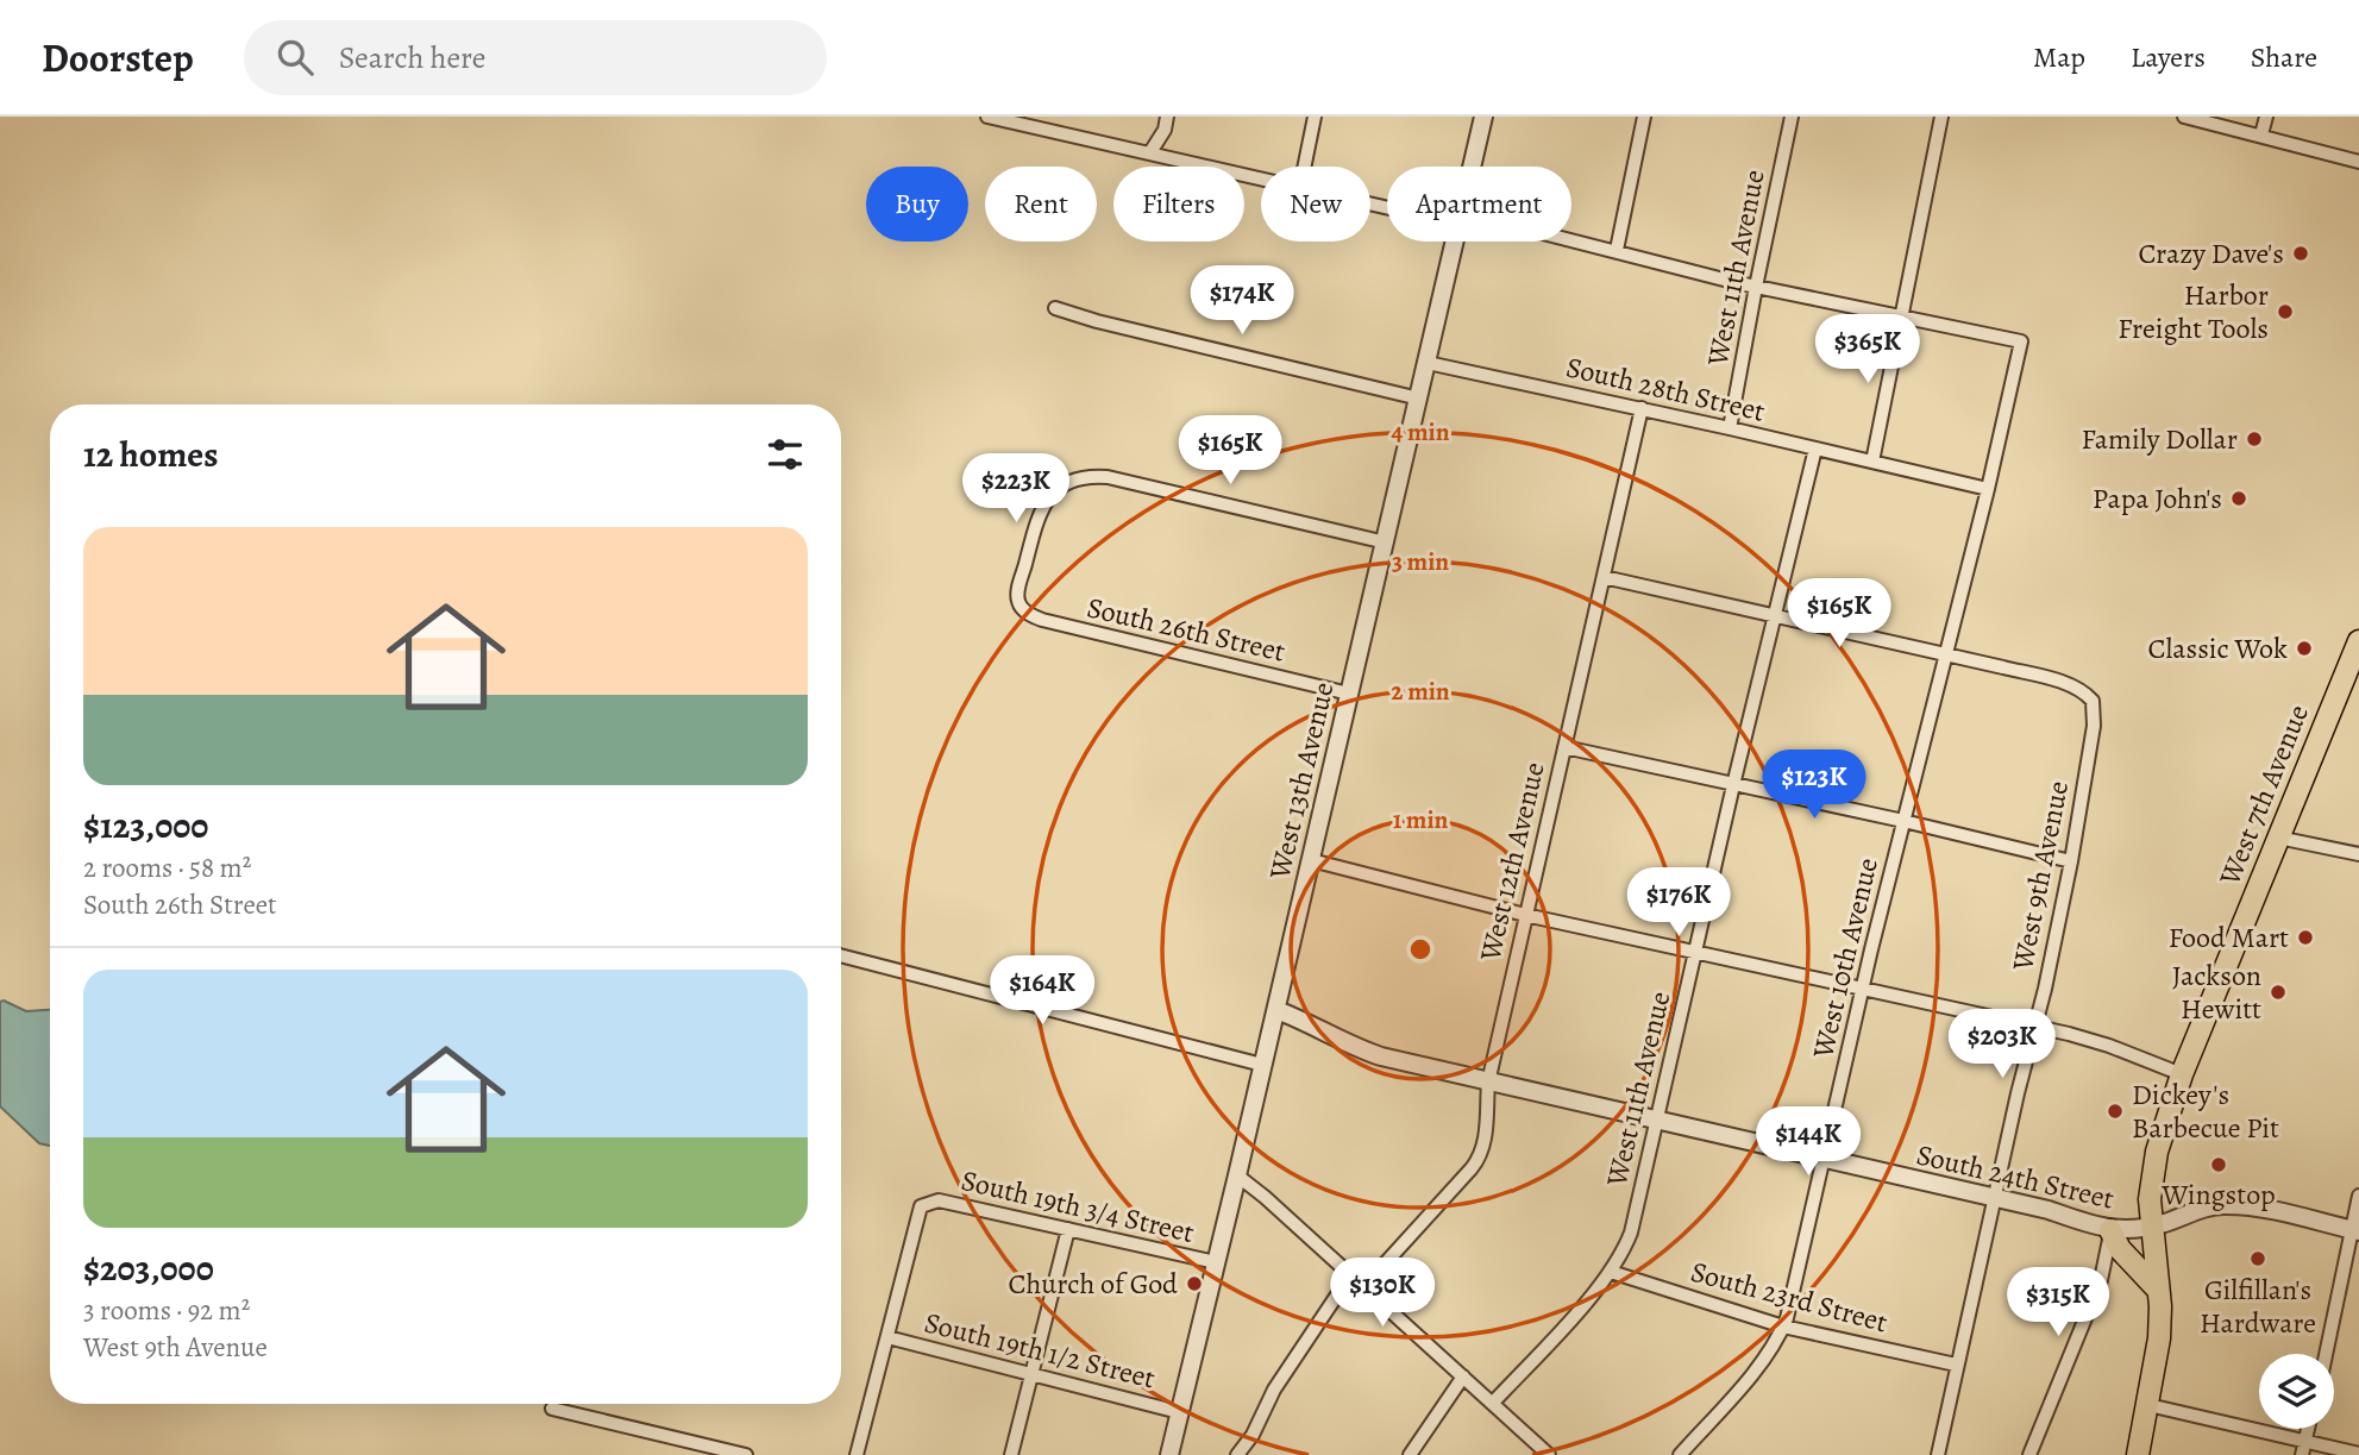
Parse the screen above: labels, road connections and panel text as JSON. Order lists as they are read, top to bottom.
{
  "streets": {
    "main road": ["West 7th Avenue"],
    "street": [
      "West 11th Avenue",
      "South 28th Street",
      "South 26th Street",
      "West 13th Avenue",
      "West 12th Avenue",
      "West 9th Avenue",
      "West 10th Avenue",
      "South 24th Street",
      "South 19th 3/4 Street",
      "South 23rd Street",
      "South 19th 1/2 Street"
    ]
  },
  "crossings": [
    ["West 11th Avenue", "South 28th Street"],
    ["West 11th Avenue", "South 24th Street"],
    ["West 11th Avenue", "South 23rd Street"],
    ["South 28th Street", "West 13th Avenue"],
    ["South 28th Street", "West 12th Avenue"],
    ["South 28th Street", "West 10th Avenue"],
    ["South 26th Street", "West 13th Avenue"],
    ["West 13th Avenue", "South 24th Street"],
    ["West 13th Avenue", "South 19th 3/4 Street"],
    ["West 13th Avenue", "South 19th 1/2 Street"],
    ["West 7th Avenue", "South 24th Street"],
    ["West 12th Avenue", "South 24th Street"],
    ["West 9th Avenue", "West 10th Avenue"],
    ["West 9th Avenue", "South 24th Street"],
    ["West 9th Avenue", "South 23rd Street"],
    ["West 10th Avenue", "South 24th Street"],
    ["West 10th Avenue", "South 23rd Street"],
    ["South 19th 3/4 Street", "South 19th 1/2 Street"]
  ],
  "places": [
    "Crazy Dave's",
    "Harbor Freight Tools",
    "Family Dollar",
    "Papa John's",
    "Classic Wok",
    "Food Mart",
    "Jackson Hewitt",
    "Dickey's Barbecue Pit",
    "Wingstop",
    "Gilfillan's Hardware",
    "Church of God"
  ],
  "page": {
    "header": "Doorstep",
    "search": "Search here",
    "nav": ["Map", "Layers", "Share"],
    "chip": [
      "Buy",
      "Rent",
      "Filters",
      "New",
      "Apartment"
    ],
    "price": [
      "$174K",
      "$365K",
      "$165K",
      "$223K",
      "$165K",
      "$123K",
      "$176K",
      "$164K",
      "$203K",
      "$144K",
      "$130K",
      "$315K"
    ],
    "heading": "12 homes",
    "list": [
      {
        "name": "$123,000",
        "note": "2 rooms · 58 m² · South 26th Street"
      },
      {
        "name": "$203,000",
        "note": "3 rooms · 92 m² · West 9th Avenue"
      }
    ]
  },
  "rings": [
    "4 min",
    "3 min",
    "2 min",
    "1 min"
  ]
}
